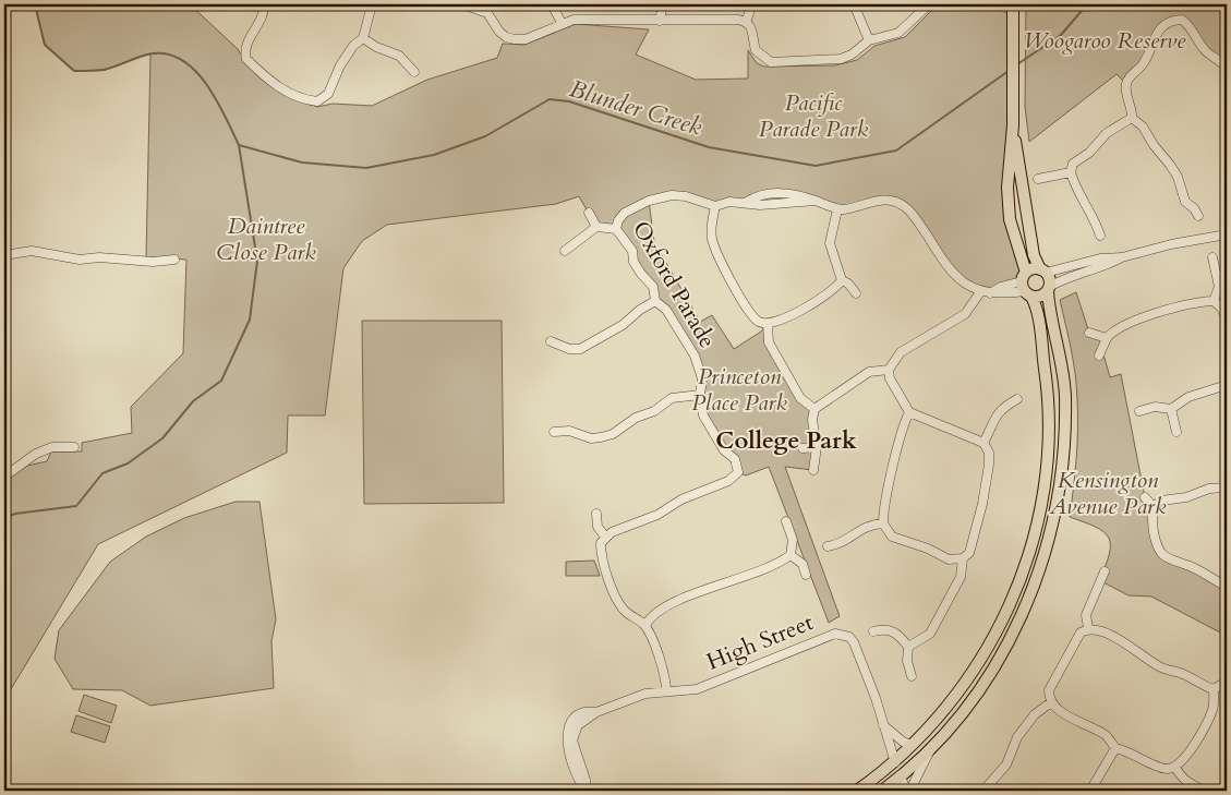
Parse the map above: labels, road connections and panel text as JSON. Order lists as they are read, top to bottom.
{
  "streets": {
    "street": ["Oxford Parade", "High Street"]
  },
  "districts": ["College Park"],
  "water": ["Blunder Creek"],
  "parks": [
    "Woogaroo Reserve",
    "Pacific Parade Park",
    "Daintree Close Park",
    "Princeton Place Park",
    "Kensington Avenue Park"
  ]
}
